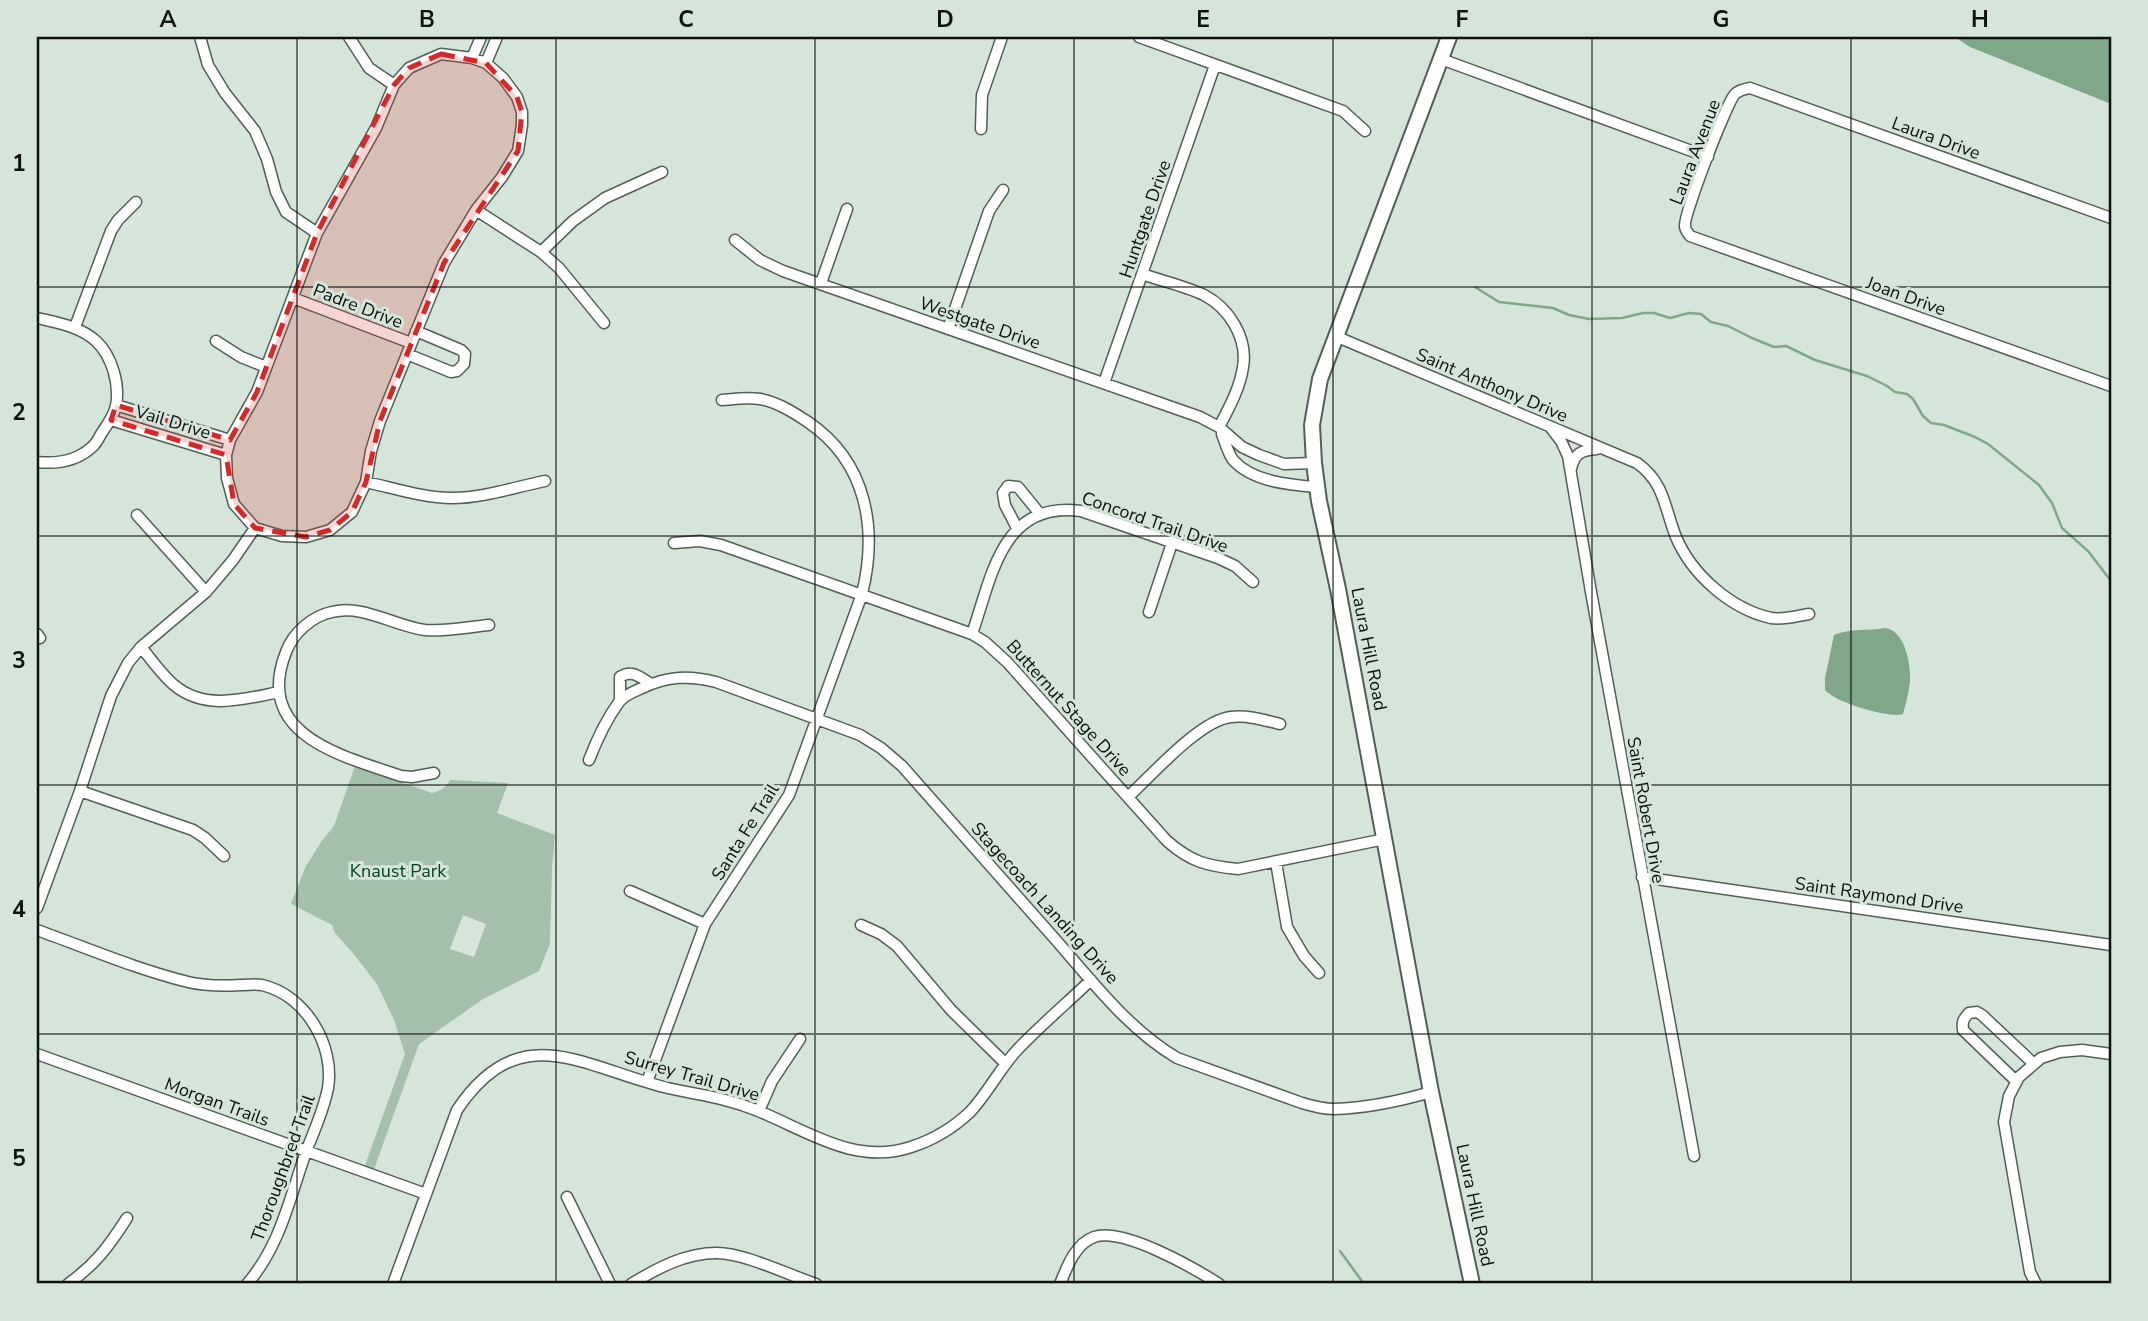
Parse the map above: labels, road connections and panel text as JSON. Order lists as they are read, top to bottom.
{
  "streets": {
    "main road": ["Laura Hill Road"],
    "street": [
      "Laura Drive",
      "Laura Avenue",
      "Huntgate Drive",
      "Joan Drive",
      "Padre Drive",
      "Westgate Drive",
      "Saint Anthony Drive",
      "Vail Drive",
      "Concord Trail Drive",
      "Butternut Stage Drive",
      "Saint Robert Drive",
      "Santa Fe Trail",
      "Saint Raymond Drive",
      "Stagecoach Landing Drive",
      "Surrey Trail Drive",
      "Morgan Trails",
      "Thoroughbred Trail"
    ]
  },
  "crossings": [
    ["Laura Drive", "Laura Avenue"],
    ["Laura Avenue", "Joan Drive"],
    ["Huntgate Drive", "Westgate Drive"],
    ["Westgate Drive", "Laura Hill Road"],
    ["Saint Anthony Drive", "Laura Hill Road"],
    ["Saint Anthony Drive", "Saint Robert Drive"],
    ["Concord Trail Drive", "Butternut Stage Drive"],
    ["Laura Hill Road", "Butternut Stage Drive"],
    ["Laura Hill Road", "Stagecoach Landing Drive"],
    ["Butternut Stage Drive", "Santa Fe Trail"],
    ["Saint Robert Drive", "Saint Raymond Drive"],
    ["Santa Fe Trail", "Stagecoach Landing Drive"],
    ["Santa Fe Trail", "Surrey Trail Drive"],
    ["Stagecoach Landing Drive", "Surrey Trail Drive"],
    ["Surrey Trail Drive", "Morgan Trails"],
    ["Morgan Trails", "Thoroughbred Trail"]
  ],
  "parks": ["Knaust Park"],
  "grid": {
    "columns": [
      "A",
      "B",
      "C",
      "D",
      "E",
      "F",
      "G",
      "H"
    ],
    "rows": [
      "1",
      "2",
      "3",
      "4",
      "5"
    ]
  }
}
